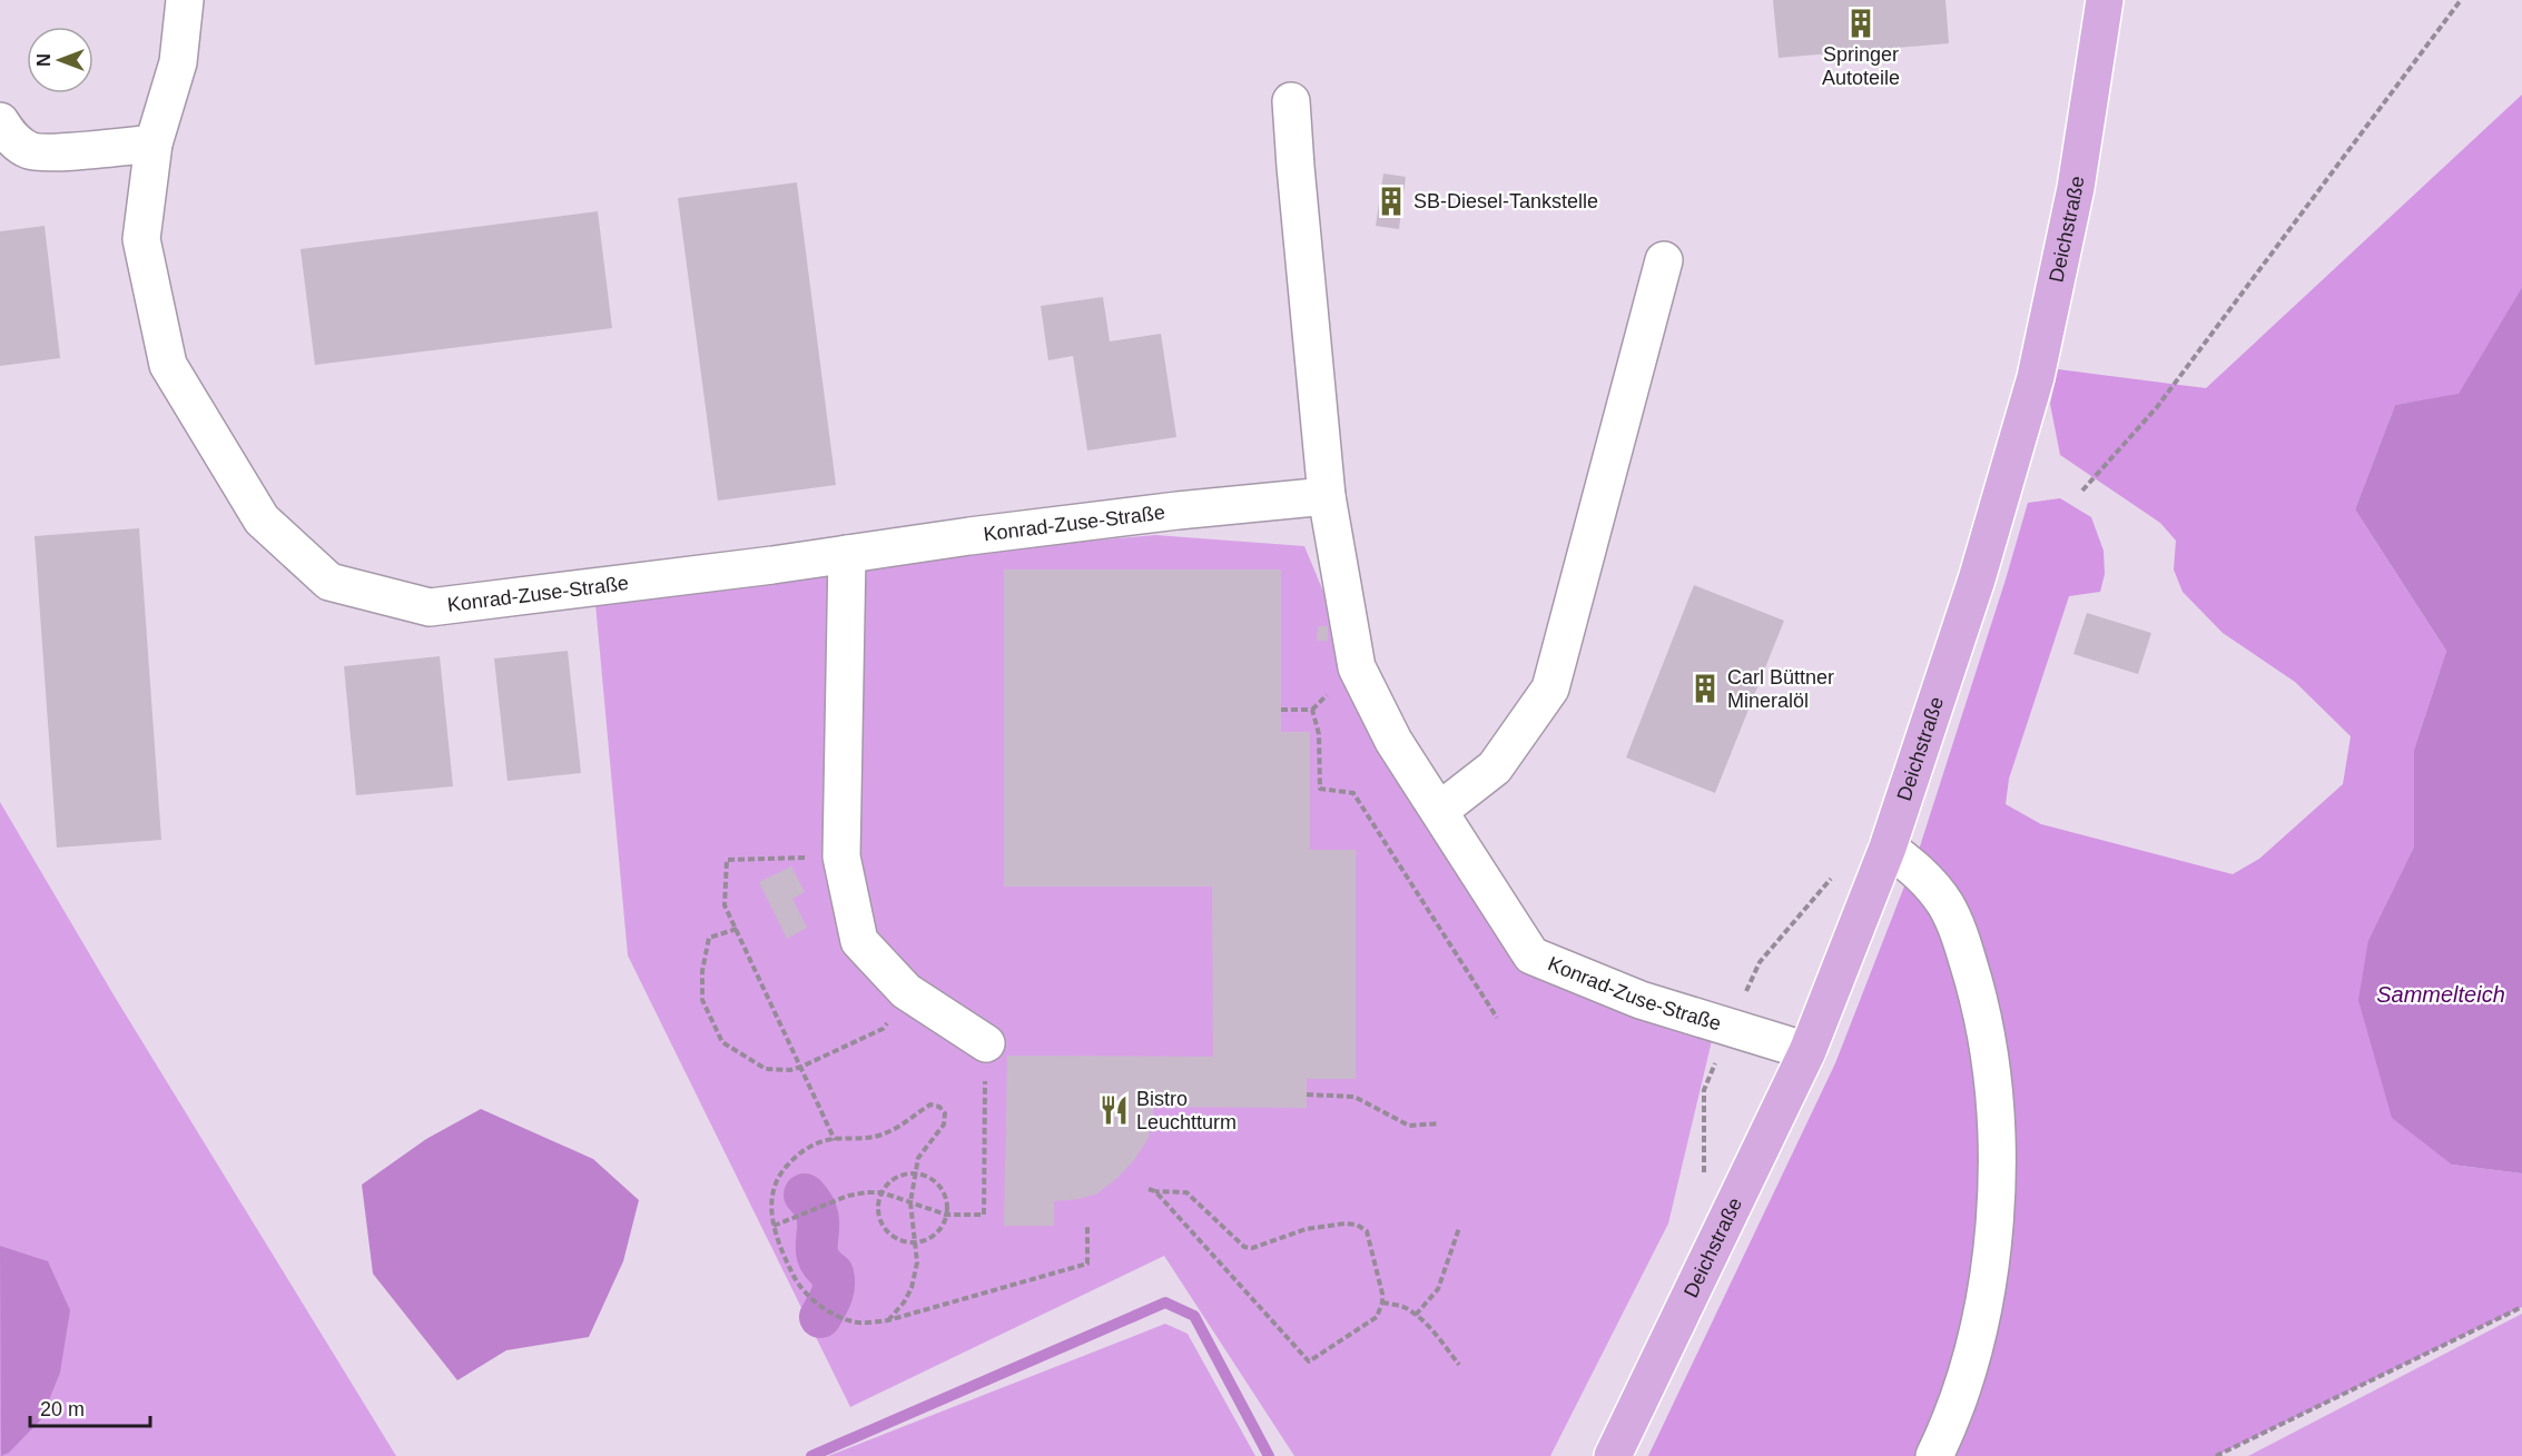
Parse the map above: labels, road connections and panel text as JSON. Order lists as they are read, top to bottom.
{
  "streets": {
    "main road": ["Deichstraße"],
    "street": ["Konrad-Zuse-Straße"]
  },
  "crossings": [
    ["Deichstraße", "Konrad-Zuse-Straße"]
  ],
  "water": ["Sammelteich"],
  "places": {
    "building": ["Springer Autoteile", "SB-Diesel-Tankstelle", "Carl Büttner Mineralöl"],
    "restaurant": ["Bistro Leuchtturm"]
  },
  "scale_bar": "20 m",
  "north": "left"
}
